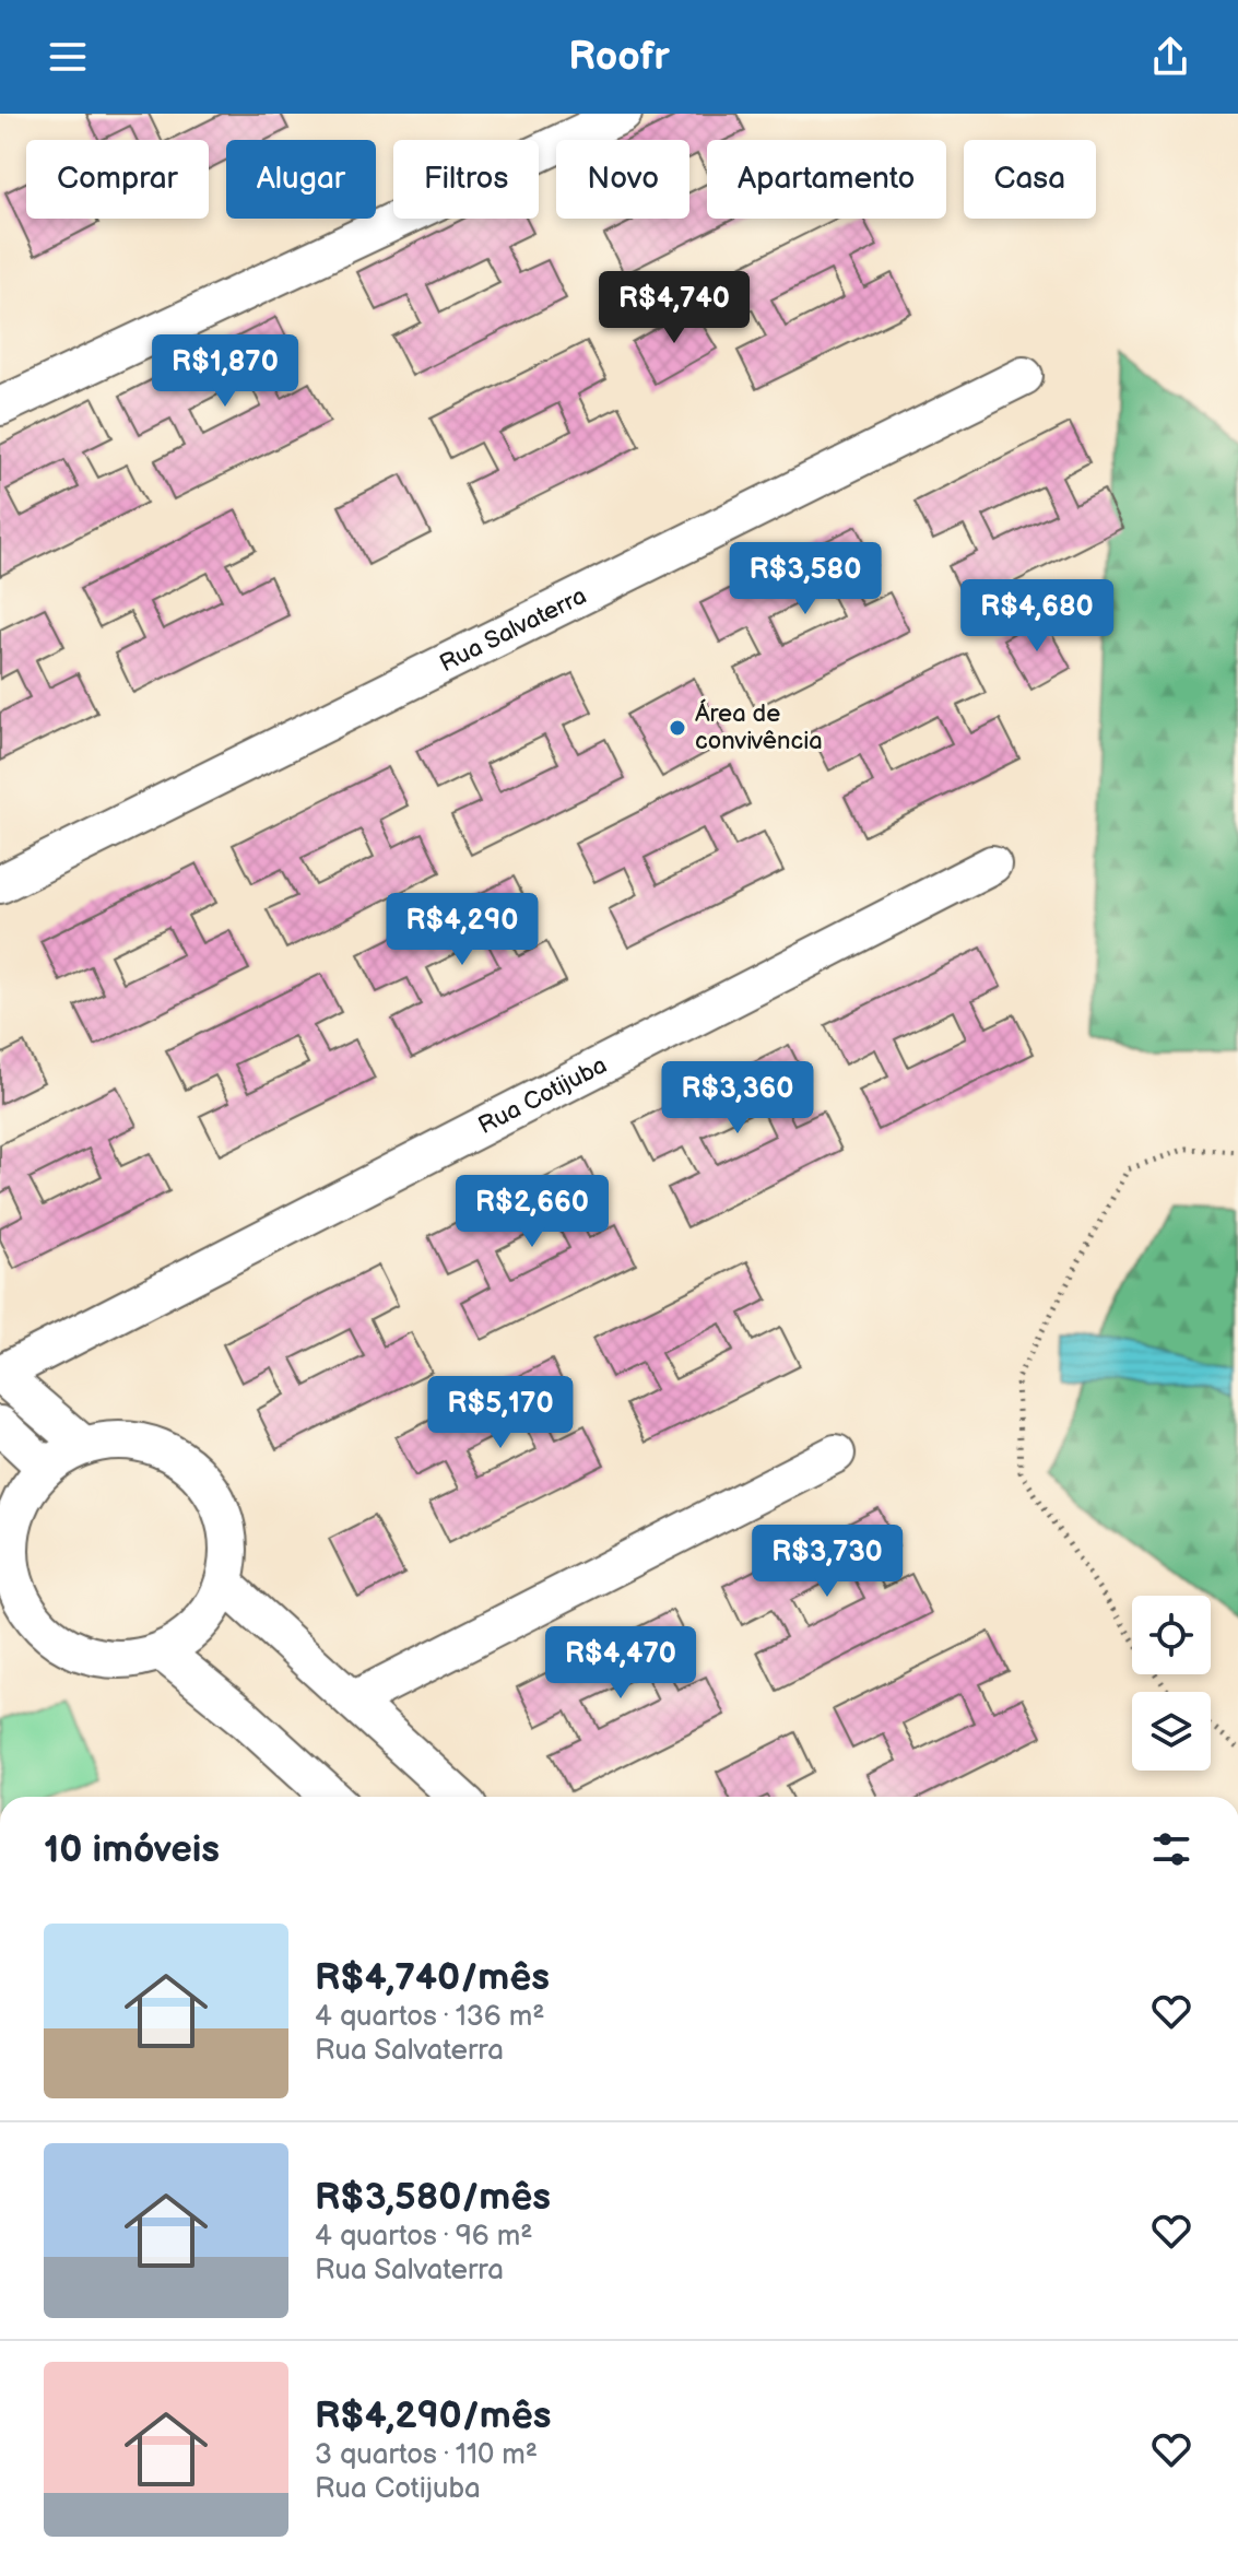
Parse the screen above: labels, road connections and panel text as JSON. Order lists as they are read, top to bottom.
{
  "streets": {
    "street": ["Rua Salvaterra", "Rua Cotijuba"]
  },
  "places": ["Área de convivência"],
  "page": {
    "header": "Roofr",
    "chip": [
      "Comprar",
      "Alugar",
      "Filtros",
      "Novo",
      "Apartamento",
      "Casa"
    ],
    "price": [
      "R$4,740",
      "R$1,870",
      "R$3,580",
      "R$4,680",
      "R$4,290",
      "R$3,360",
      "R$2,660",
      "R$5,170",
      "R$3,730",
      "R$4,470"
    ],
    "heading": "10 imóveis",
    "list": [
      {
        "name": "R$4,740/mês",
        "note": "4 quartos · 136 m² · Rua Salvaterra"
      },
      {
        "name": "R$3,580/mês",
        "note": "4 quartos · 96 m² · Rua Salvaterra"
      },
      {
        "name": "R$4,290/mês",
        "note": "3 quartos · 110 m² · Rua Cotijuba"
      }
    ]
  }
}
